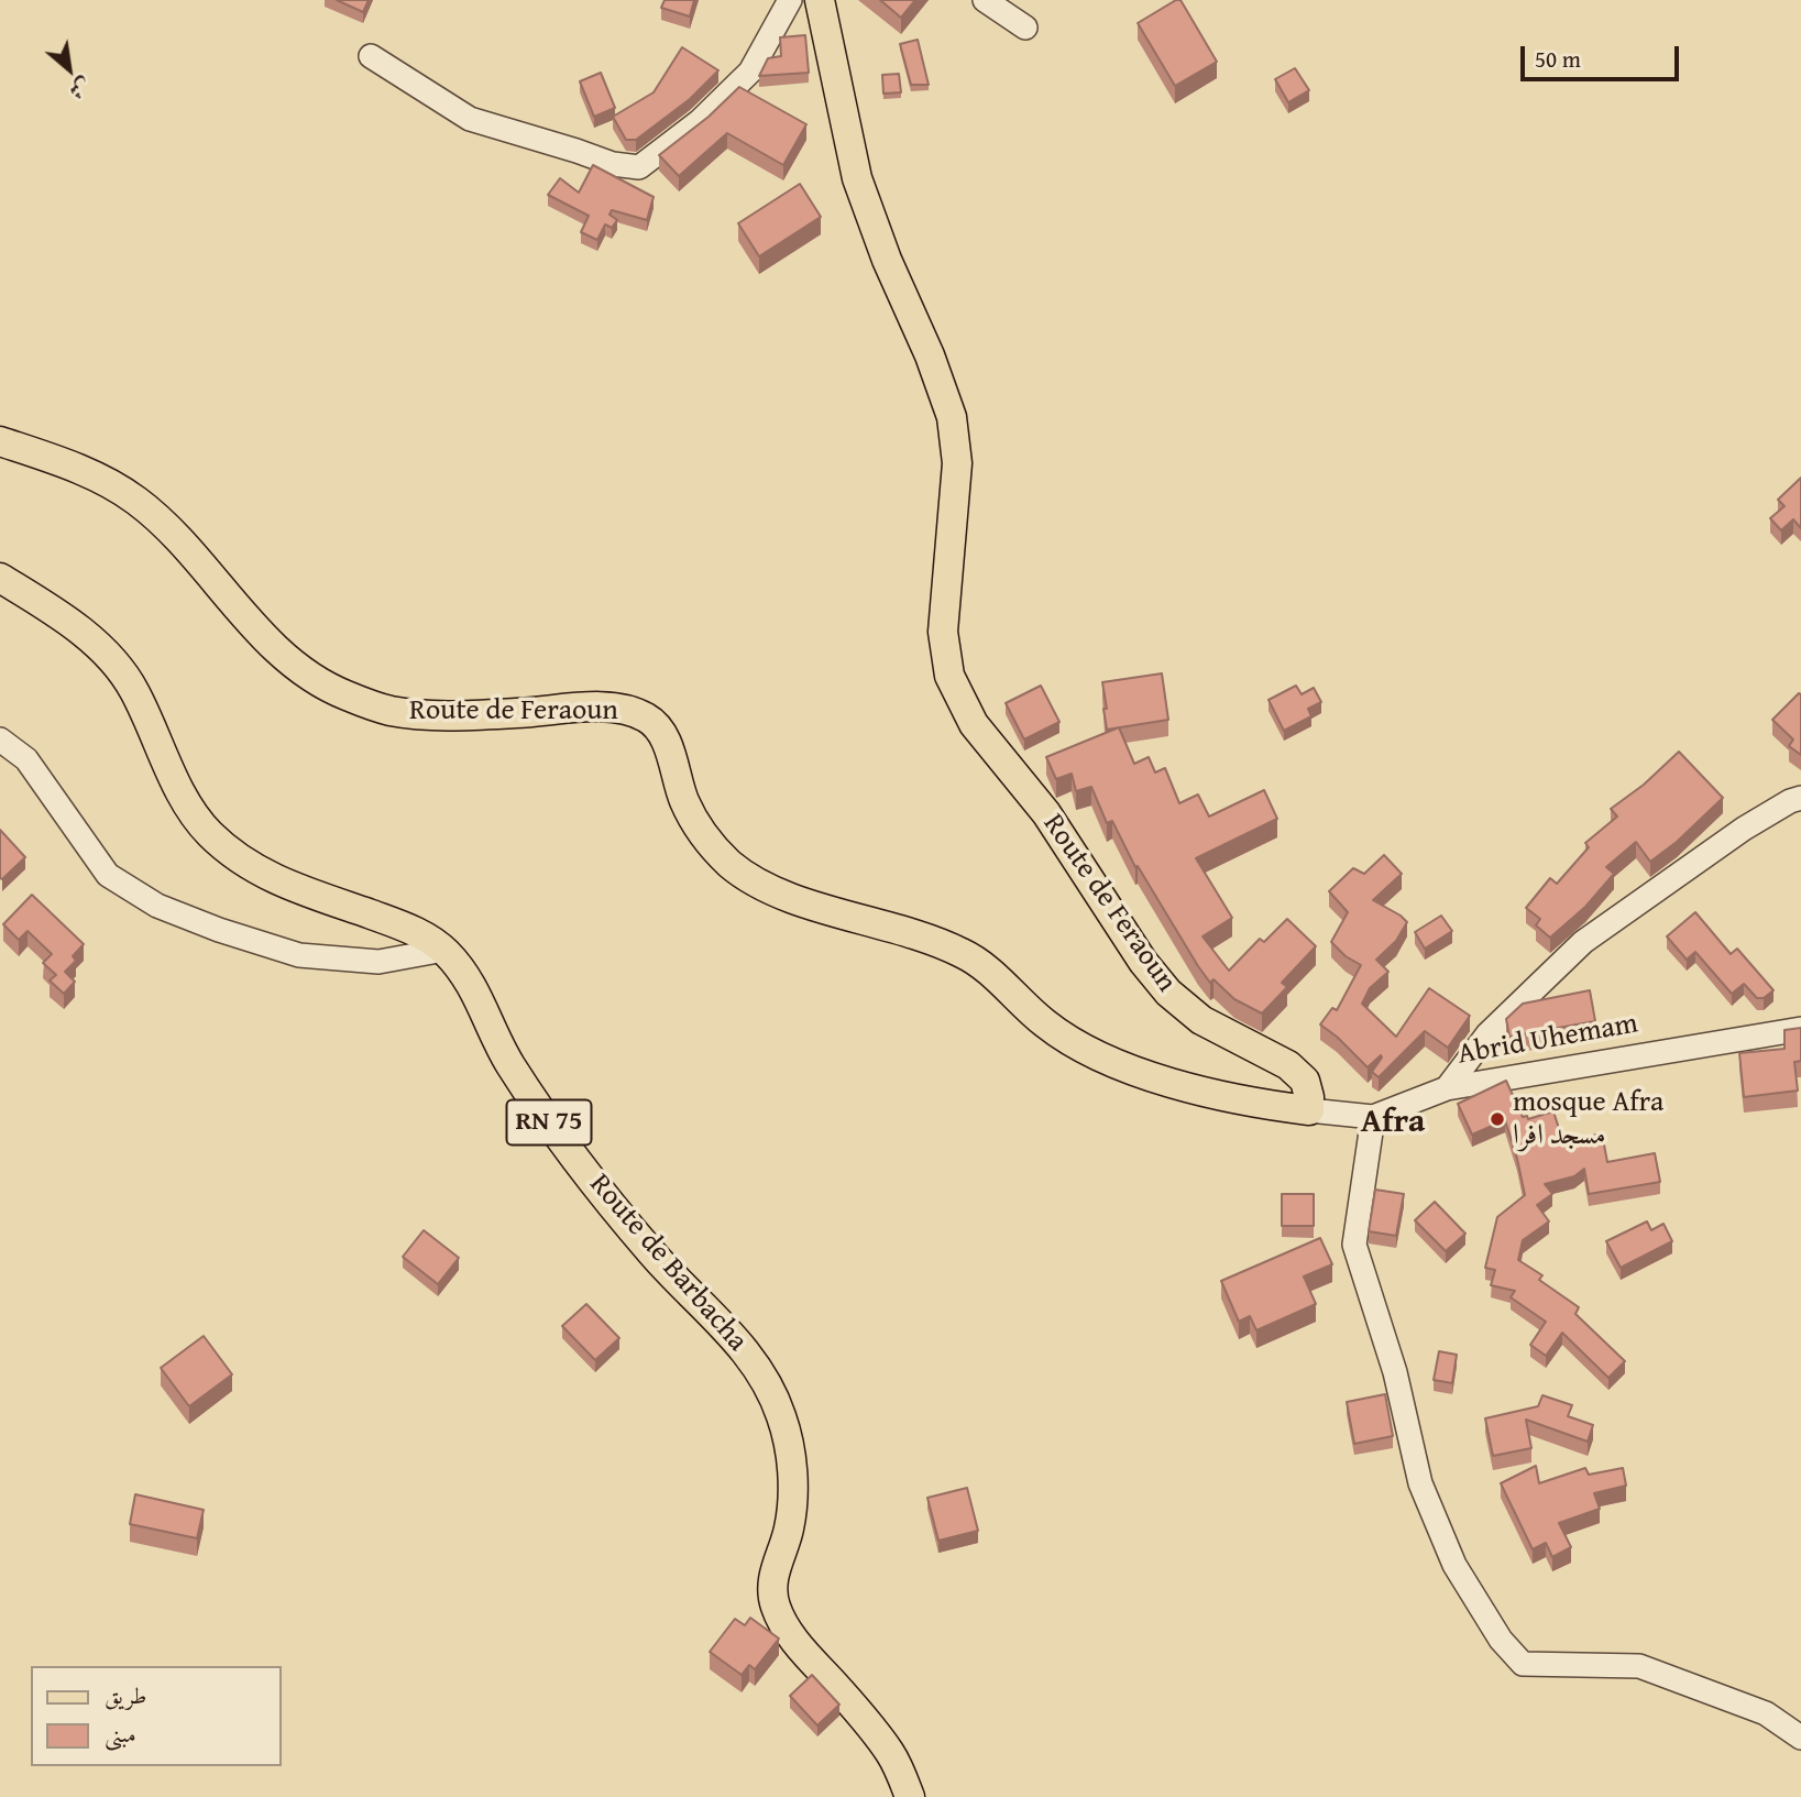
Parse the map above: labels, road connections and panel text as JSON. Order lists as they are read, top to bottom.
{
  "streets": {
    "main road": ["Route de Feraoun", "RN 75", "Route de Barbacha"],
    "street": ["Abrid Uhemam"]
  },
  "crossings": [
    ["Route de Feraoun", "Abrid Uhemam"]
  ],
  "districts": ["Afra"],
  "places": ["mosque Afra مسجد افرا"],
  "legend": ["طريق", "مبنى"],
  "scale_bar": "50 m",
  "north": "bottom right"
}
